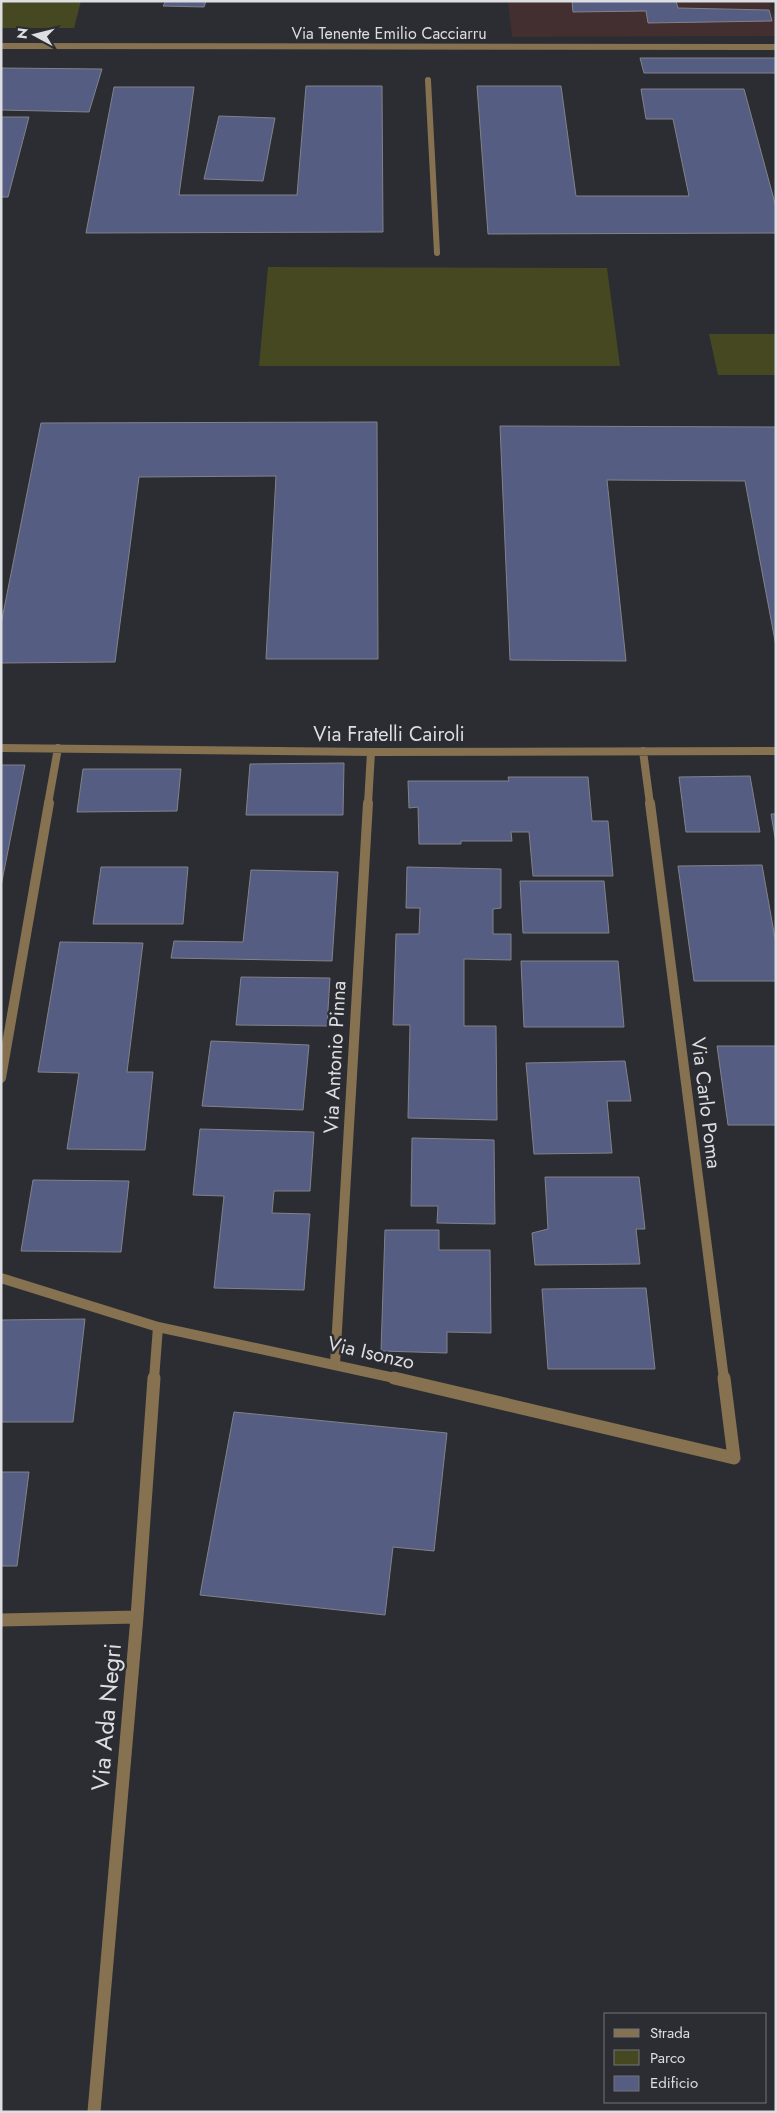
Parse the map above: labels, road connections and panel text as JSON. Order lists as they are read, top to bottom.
{
  "streets": {
    "street": [
      "Via Tenente Emilio Cacciarru",
      "Via Fratelli Cairoli",
      "Via Antonio Pinna",
      "Via Carlo Poma",
      "Via Isonzo",
      "Via Ada Negri"
    ]
  },
  "crossings": [
    ["Via Fratelli Cairoli", "Via Antonio Pinna"],
    ["Via Fratelli Cairoli", "Via Carlo Poma"],
    ["Via Antonio Pinna", "Via Isonzo"],
    ["Via Carlo Poma", "Via Isonzo"],
    ["Via Isonzo", "Via Ada Negri"]
  ],
  "legend": ["Strada", "Parco", "Edificio"],
  "north": "left"
}
